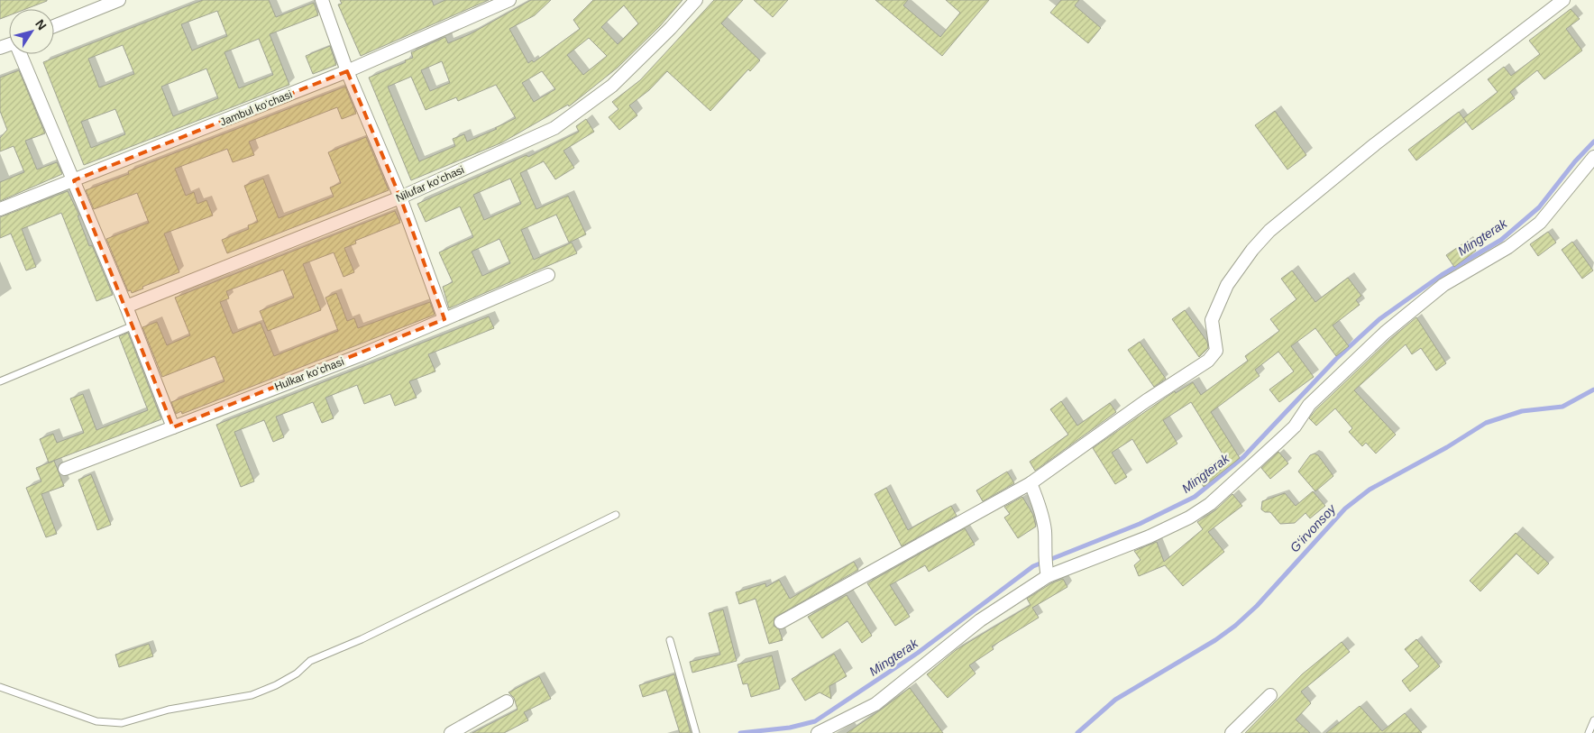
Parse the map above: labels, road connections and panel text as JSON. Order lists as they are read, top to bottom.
{
  "streets": {
    "street": ["Jambul koʻchasi", "Nilufar koʻchasi", "Hulkar koʻchasi"]
  },
  "water": ["Mingterak", "G‘irvonsoy"],
  "north": "top right"
}
